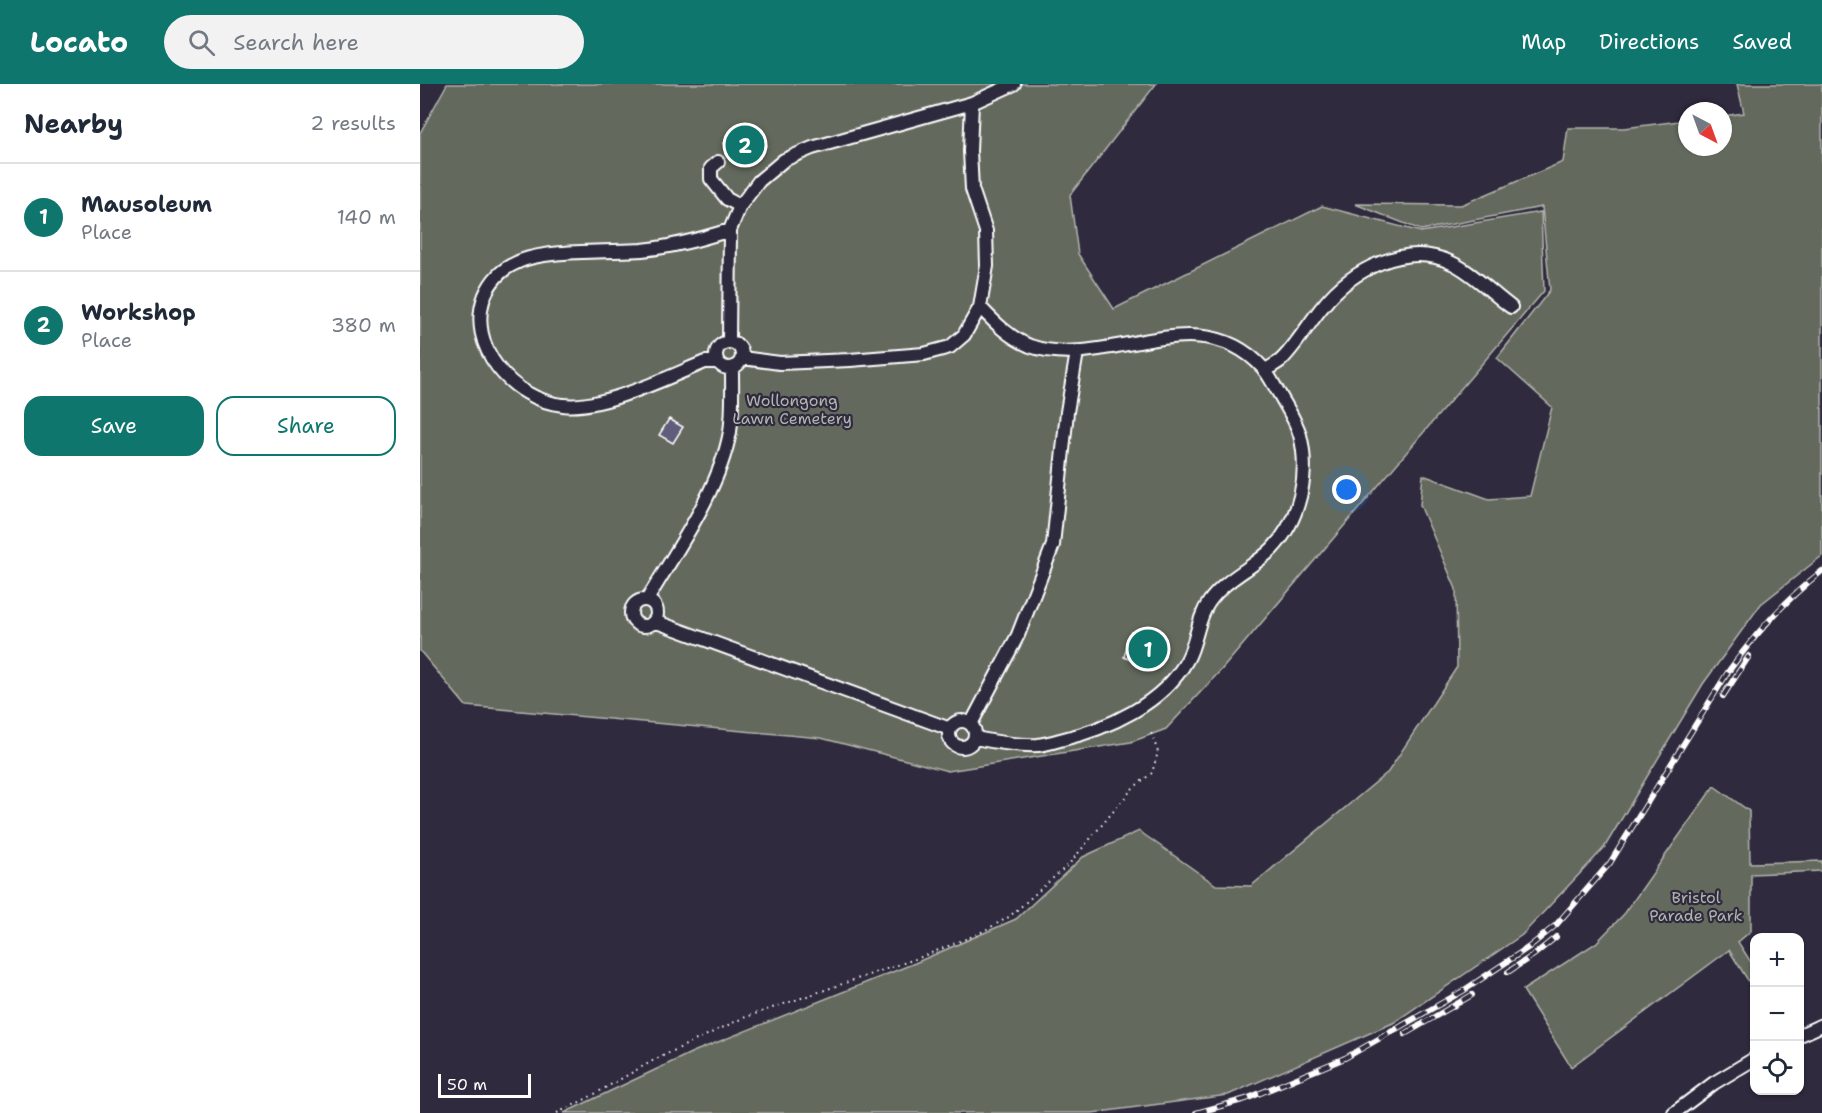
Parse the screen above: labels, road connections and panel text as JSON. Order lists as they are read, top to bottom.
{
  "parks": ["Wollongong Lawn Cemetery", "Bristol Parade Park"],
  "scale_bar": "50 m",
  "north": "bottom right",
  "page": {
    "header": "Locato",
    "search": "Search here",
    "nav": ["Map", "Directions", "Saved"],
    "heading": ["Nearby", "2 results"],
    "pins": ["2", "1"],
    "list": [
      {
        "mark": "1",
        "name": "Mausoleum",
        "note": "Place",
        "value": "140 m"
      },
      {
        "mark": "2",
        "name": "Workshop",
        "note": "Place",
        "value": "380 m"
      }
    ],
    "buttons": ["Save", "Share"],
    "map_buttons": ["+", "−"],
    "scale": "50 m"
  }
}
